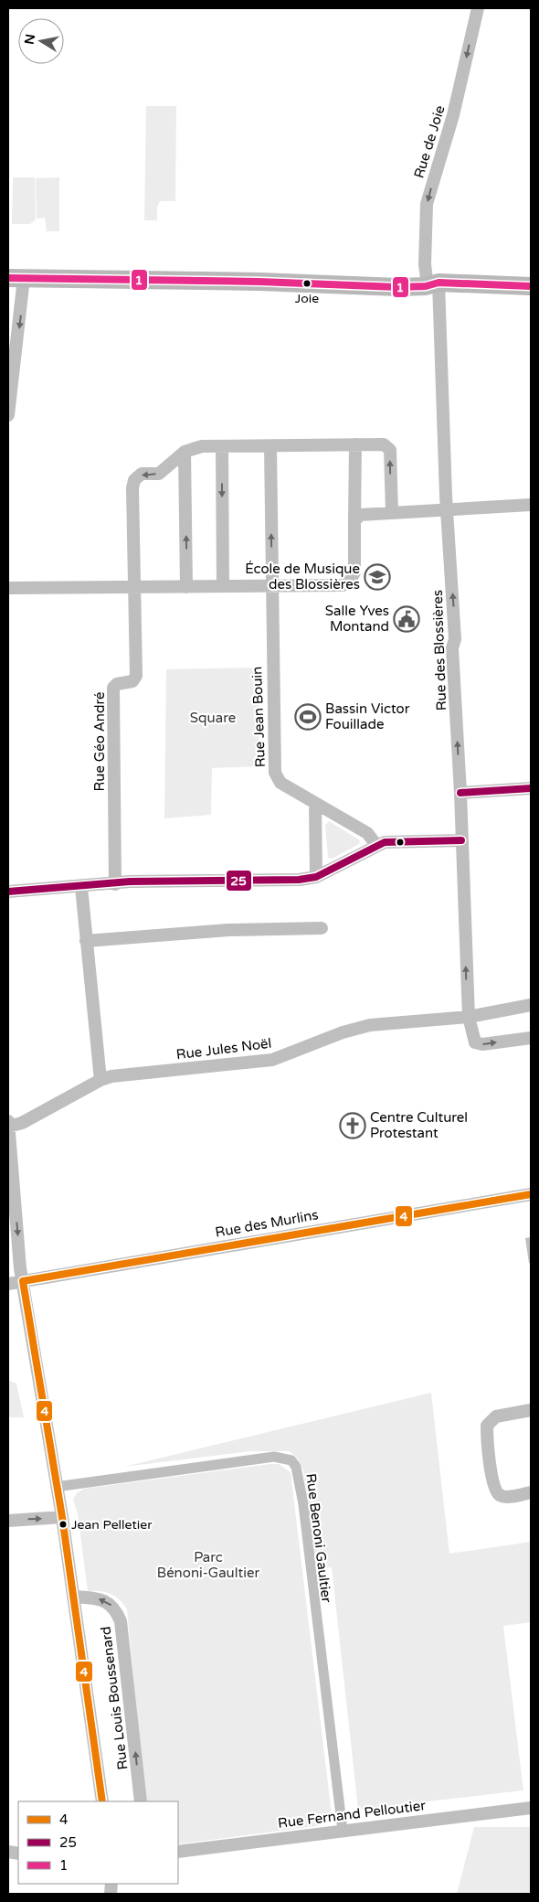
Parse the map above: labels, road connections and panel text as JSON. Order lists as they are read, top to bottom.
{
  "streets": {
    "street": [
      "Rue de Joie",
      "Rue des Blossières",
      "Rue Jean Bouin",
      "Rue Géo André",
      "Rue Jules Noël",
      "Rue des Murlins",
      "Rue Benoni Gaultier",
      "Rue Louis Boussenard",
      "Rue Fernand Pelloutier"
    ]
  },
  "crossings": [
    ["Rue de Joie", "Rue des Blossières"],
    ["Rue des Blossières", "Rue Jules Noël"],
    ["Rue Benoni Gaultier", "Rue Fernand Pelloutier"]
  ],
  "one_way": ["Rue de Joie", "Rue des Blossières"],
  "parks": ["Square", "Parc Bénoni-Gaultier"],
  "places": {
    "other": ["Joie", "Jean Pelletier"],
    "school or university": ["École de Musique des Blossières"],
    "public building": ["Salle Yves Montand"],
    "sports": ["Bassin Victor Fouillade"],
    "church": ["Centre Culturel Protestant"]
  },
  "lines": ["transit line 1", "transit line 25", "transit line 4"],
  "legend": ["4", "25", "1"],
  "north": "left"
}
